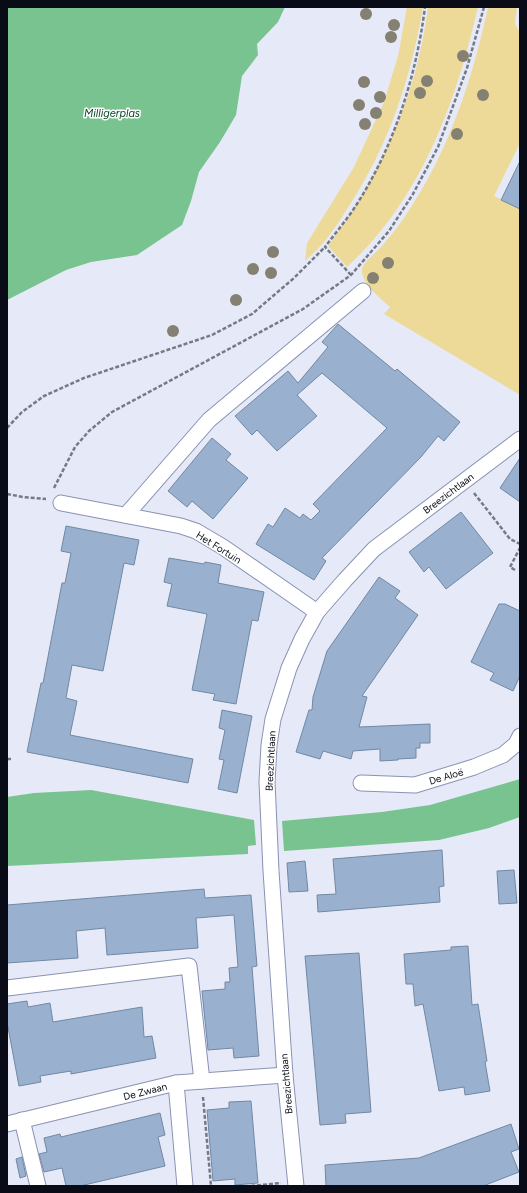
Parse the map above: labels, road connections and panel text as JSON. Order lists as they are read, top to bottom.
{
  "streets": {
    "street": [
      "Breezichtlaan",
      "Het Fortuin",
      "De Aloë",
      "De Zwaan"
    ]
  },
  "crossings": [
    ["Breezichtlaan", "Het Fortuin"],
    ["Breezichtlaan", "De Zwaan"]
  ],
  "water": ["Milligerplas"]
}
